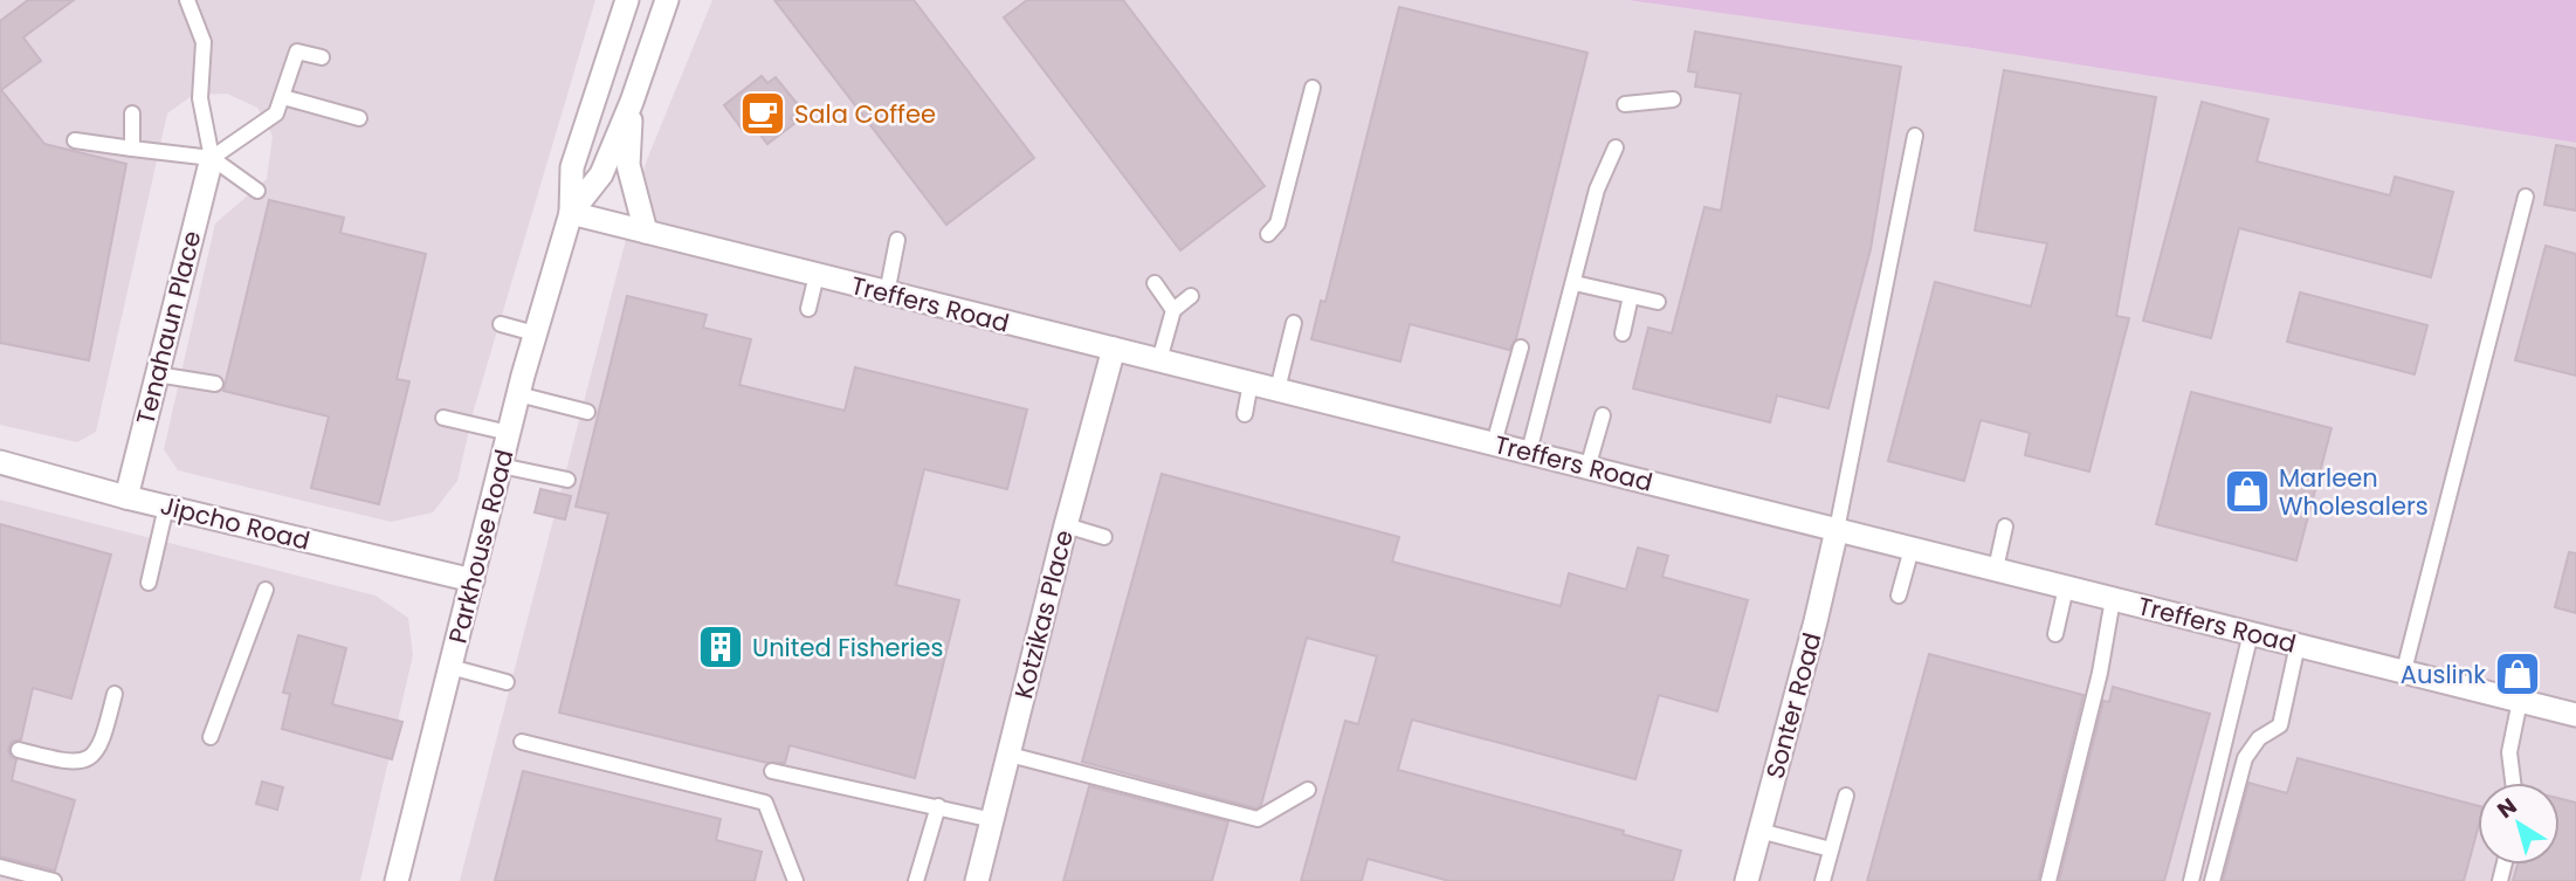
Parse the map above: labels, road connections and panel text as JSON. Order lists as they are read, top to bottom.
{
  "streets": {
    "street": [
      "Treffers Road",
      "Tenahaun Place",
      "Jipcho Road",
      "Parkhouse Road",
      "Kotzikas Place",
      "Sonter Road"
    ]
  },
  "crossings": [
    ["Treffers Road", "Parkhouse Road"],
    ["Treffers Road", "Kotzikas Place"],
    ["Treffers Road", "Sonter Road"],
    ["Tenahaun Place", "Jipcho Road"],
    ["Jipcho Road", "Parkhouse Road"]
  ],
  "places": {
    "cafe": ["Sala Coffee"],
    "shop": ["Marleen Wholesalers", "Auslink"],
    "building": ["United Fisheries"]
  },
  "north": "top left"
}
